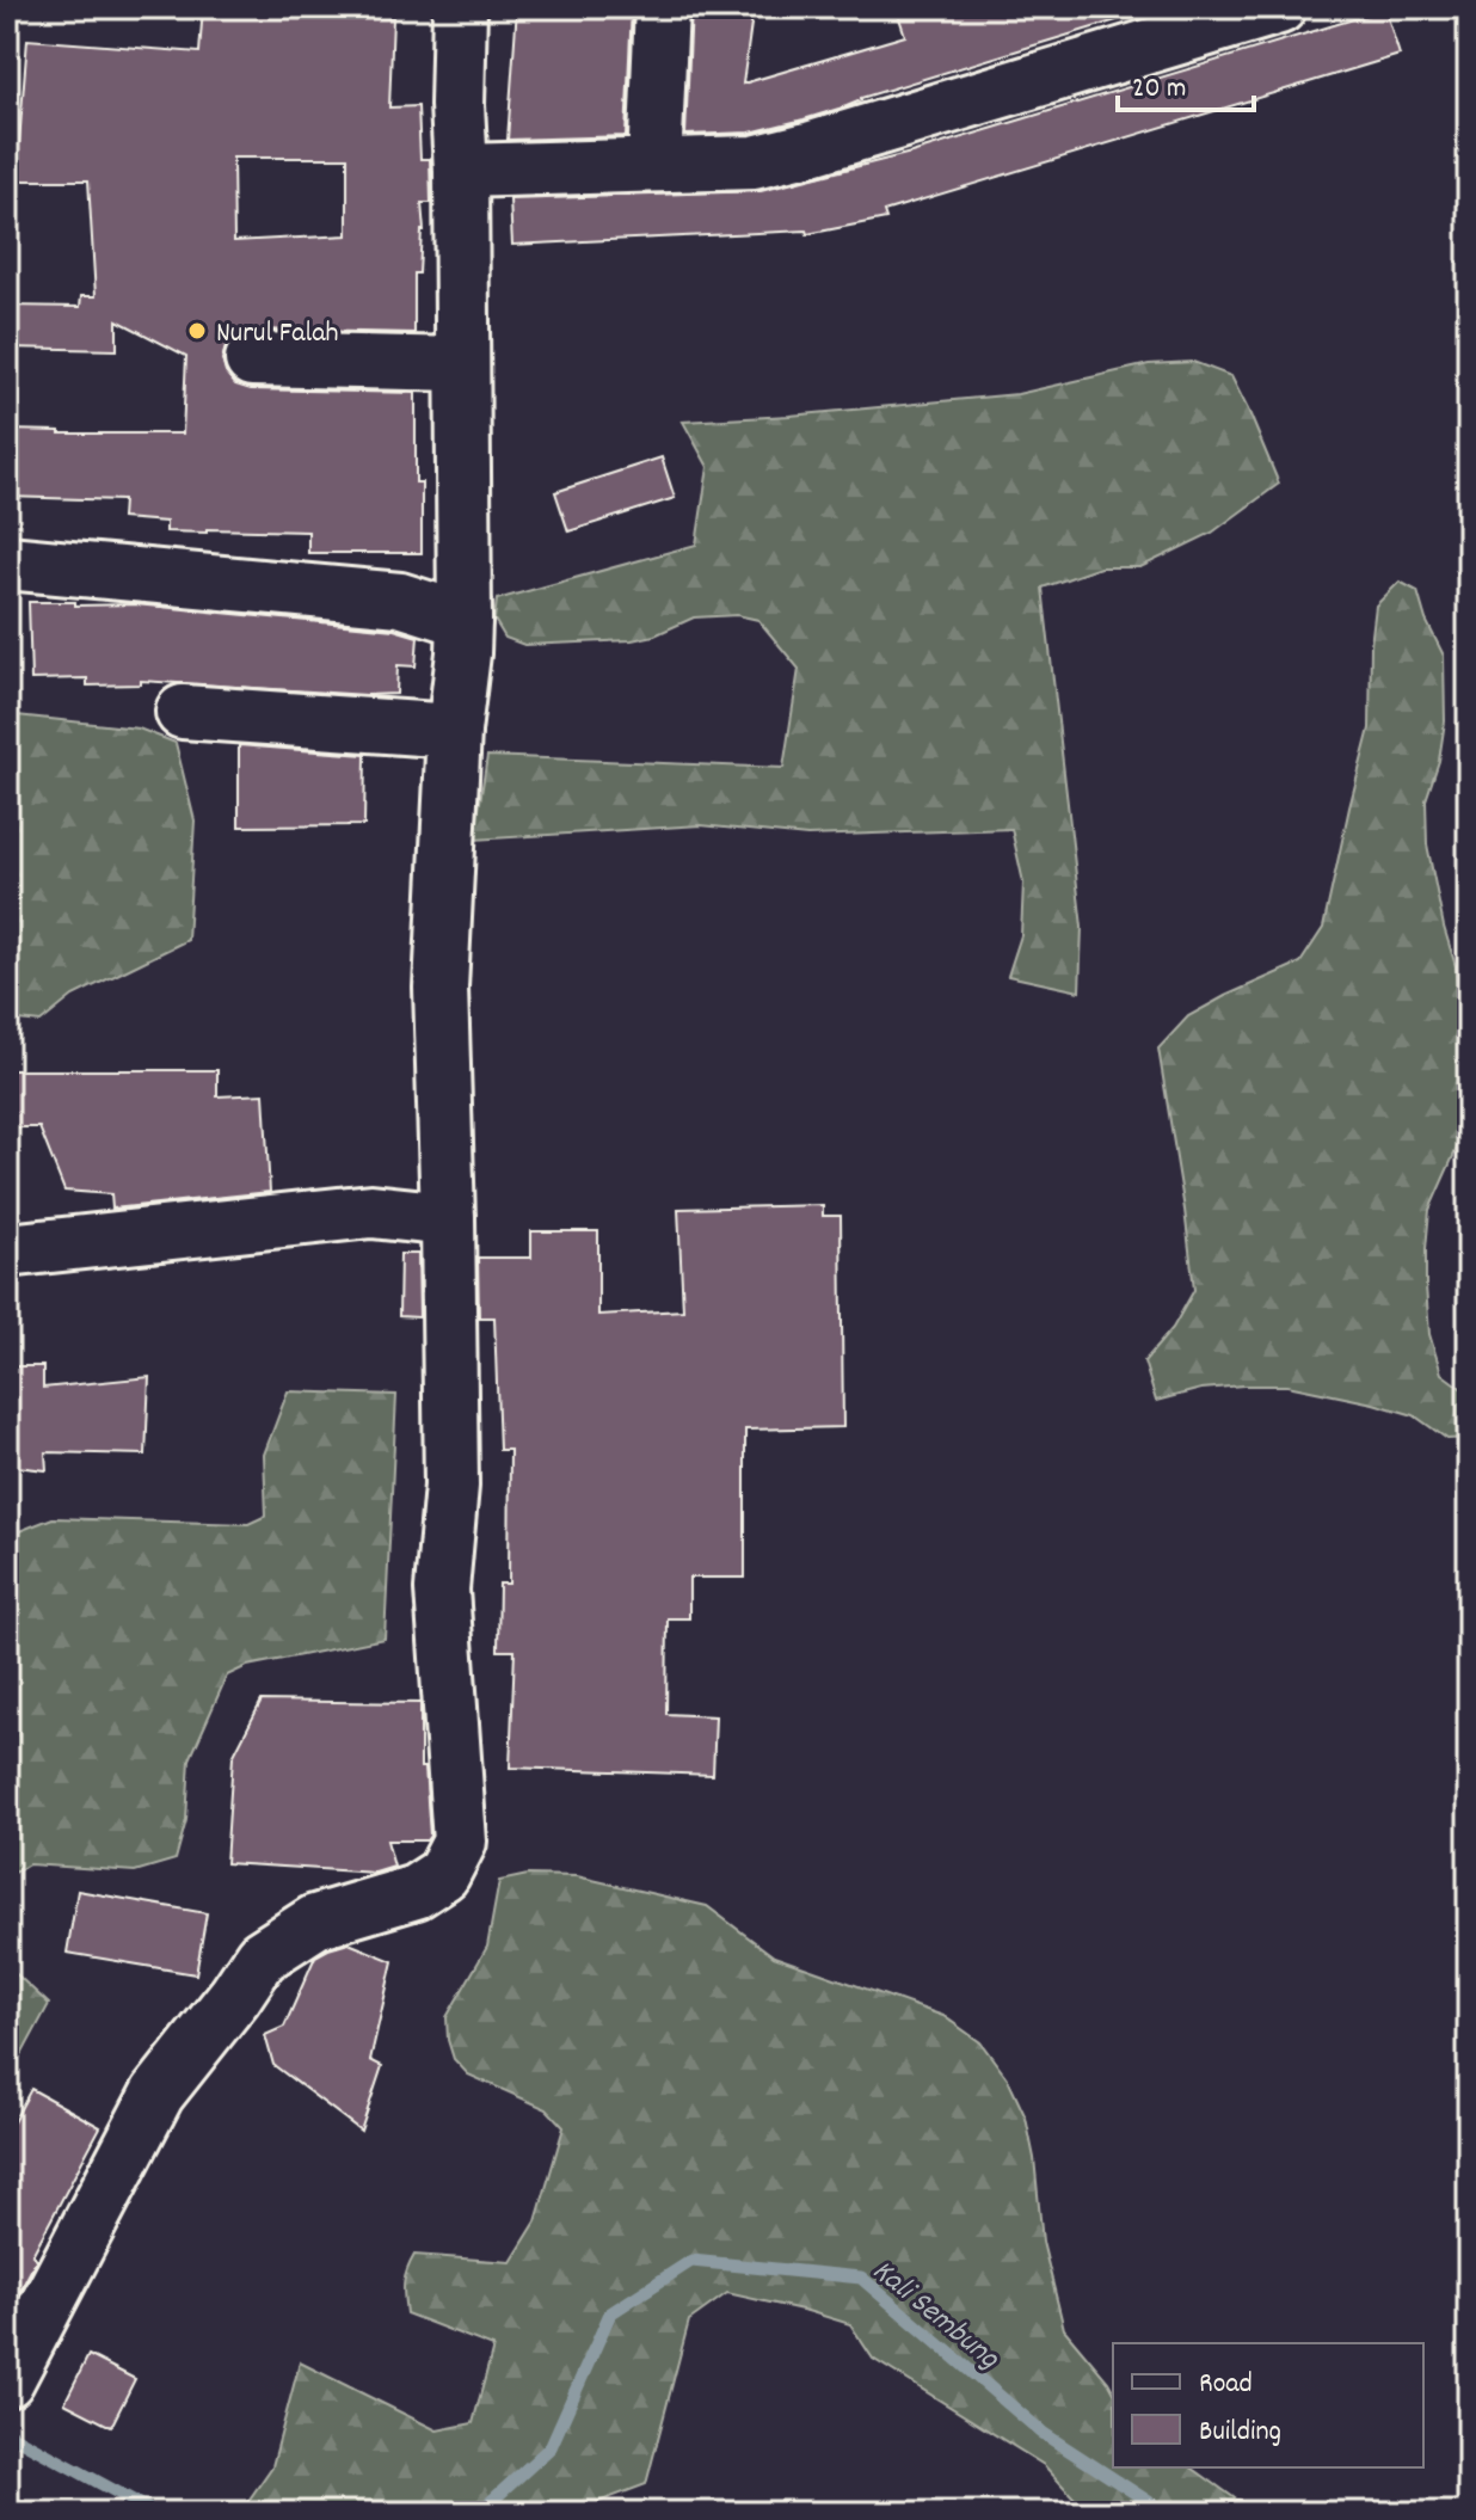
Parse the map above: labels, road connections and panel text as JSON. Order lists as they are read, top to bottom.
{
  "water": ["Kali Sembung"],
  "places": ["Nurul Falah"],
  "legend": ["Road", "Building"],
  "scale_bar": "20 m"
}
